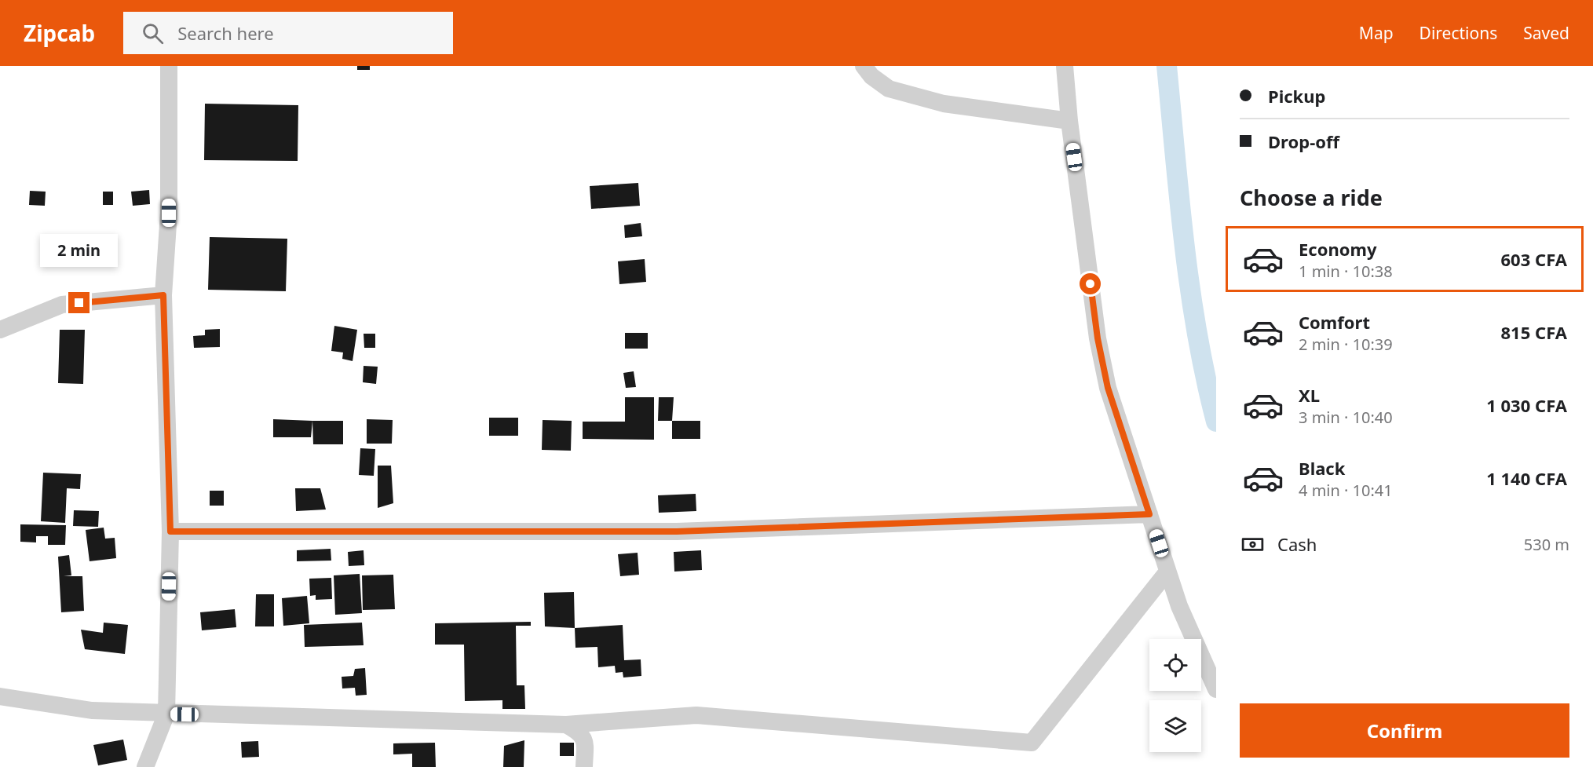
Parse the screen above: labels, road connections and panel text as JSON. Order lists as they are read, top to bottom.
{
  "page": {
    "header": "Zipcab",
    "search": "Search here",
    "nav": ["Map", "Directions", "Saved"],
    "banner": ["Pickup", "Drop-off"],
    "heading": "Choose a ride",
    "list": [
      {
        "name": "Economy",
        "note": "1 min · 10:38",
        "value": "603 CFA"
      },
      {
        "name": "Comfort",
        "note": "2 min · 10:39",
        "value": "815 CFA"
      },
      {
        "name": "XL",
        "note": "3 min · 10:40",
        "value": "1 030 CFA"
      },
      {
        "name": "Black",
        "note": "4 min · 10:41",
        "value": "1 140 CFA"
      }
    ],
    "bubble": "2 min",
    "pay": ["Cash", "530 m"],
    "buttons": "Confirm"
  }
}
